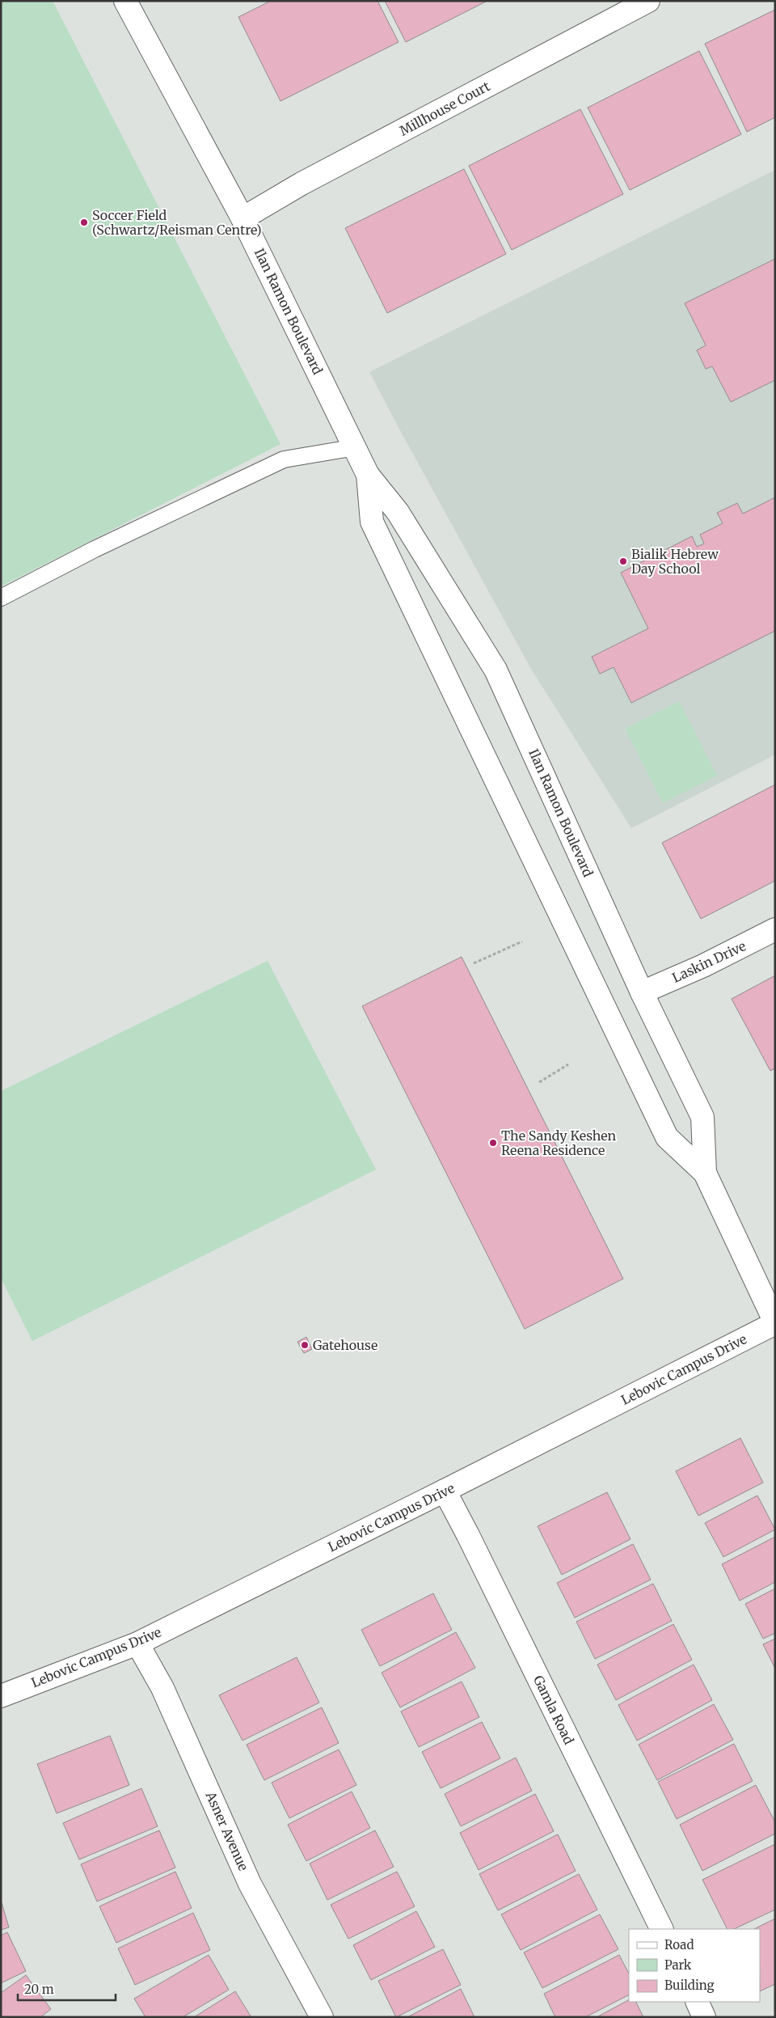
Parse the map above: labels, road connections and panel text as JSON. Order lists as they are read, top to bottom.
{
  "streets": {
    "street": [
      "Millhouse Court",
      "Ilan Ramon Boulevard",
      "Laskin Drive",
      "Lebovic Campus Drive",
      "Gamla Road",
      "Asner Avenue"
    ]
  },
  "crossings": [
    ["Millhouse Court", "Ilan Ramon Boulevard"],
    ["Ilan Ramon Boulevard", "Laskin Drive"],
    ["Ilan Ramon Boulevard", "Lebovic Campus Drive"],
    ["Lebovic Campus Drive", "Gamla Road"],
    ["Lebovic Campus Drive", "Asner Avenue"]
  ],
  "places": [
    "Soccer Field (Schwartz/Reisman Centre)",
    "Bialik Hebrew Day School",
    "The Sandy Keshen Reena Residence",
    "Gatehouse"
  ],
  "legend": ["Road", "Park", "Building"],
  "scale_bar": "20 m"
}
